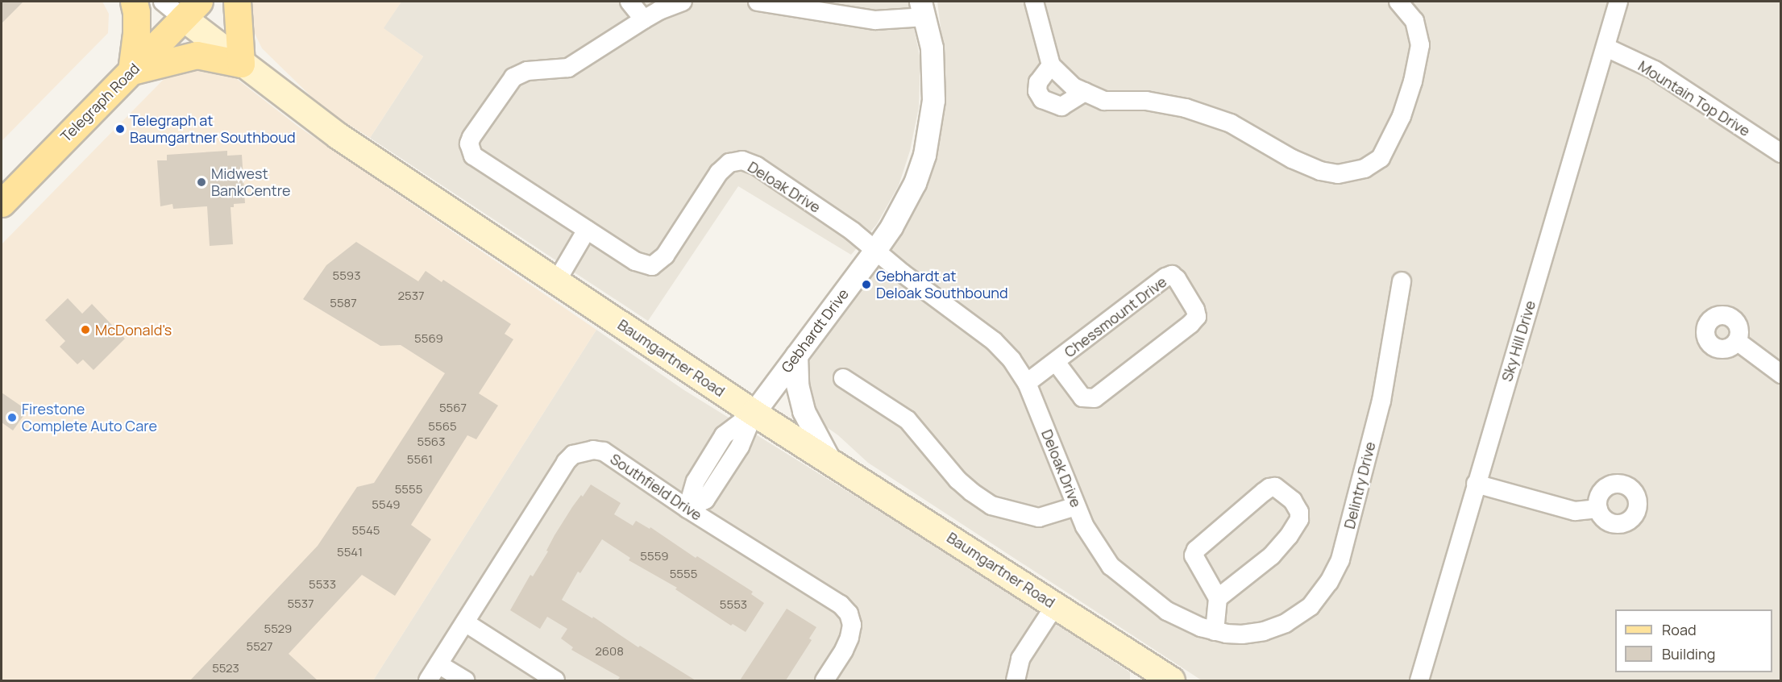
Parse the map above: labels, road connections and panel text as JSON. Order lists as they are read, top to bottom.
{
  "streets": {
    "main road": ["Telegraph Road", "Baumgartner Road"],
    "street": [
      "Mountain Top Drive",
      "Deloak Drive",
      "Chessmount Drive",
      "Gebhardt Drive",
      "Sky Hill Drive",
      "Delintry Drive",
      "Southfield Drive"
    ]
  },
  "crossings": [
    ["Mountain Top Drive", "Sky Hill Drive"],
    ["Telegraph Road", "Baumgartner Road"],
    ["Deloak Drive", "Chessmount Drive"],
    ["Deloak Drive", "Gebhardt Drive"],
    ["Deloak Drive", "Delintry Drive"],
    ["Gebhardt Drive", "Baumgartner Road"]
  ],
  "places": [
    "Telegraph at Baumgartner Southboud",
    "Midwest BankCentre",
    "Gebhardt at Deloak Southbound",
    "McDonald's",
    "Firestone Complete Auto Care"
  ],
  "house_numbers": [
    "5593",
    "2537",
    "5587",
    "5569",
    "5567",
    "5565",
    "5563",
    "5561",
    "5555",
    "5549",
    "5545",
    "5541",
    "5559",
    "5555",
    "5533",
    "5537",
    "5553",
    "5529",
    "5527",
    "2608",
    "5523"
  ],
  "legend": ["Road", "Building"]
}
